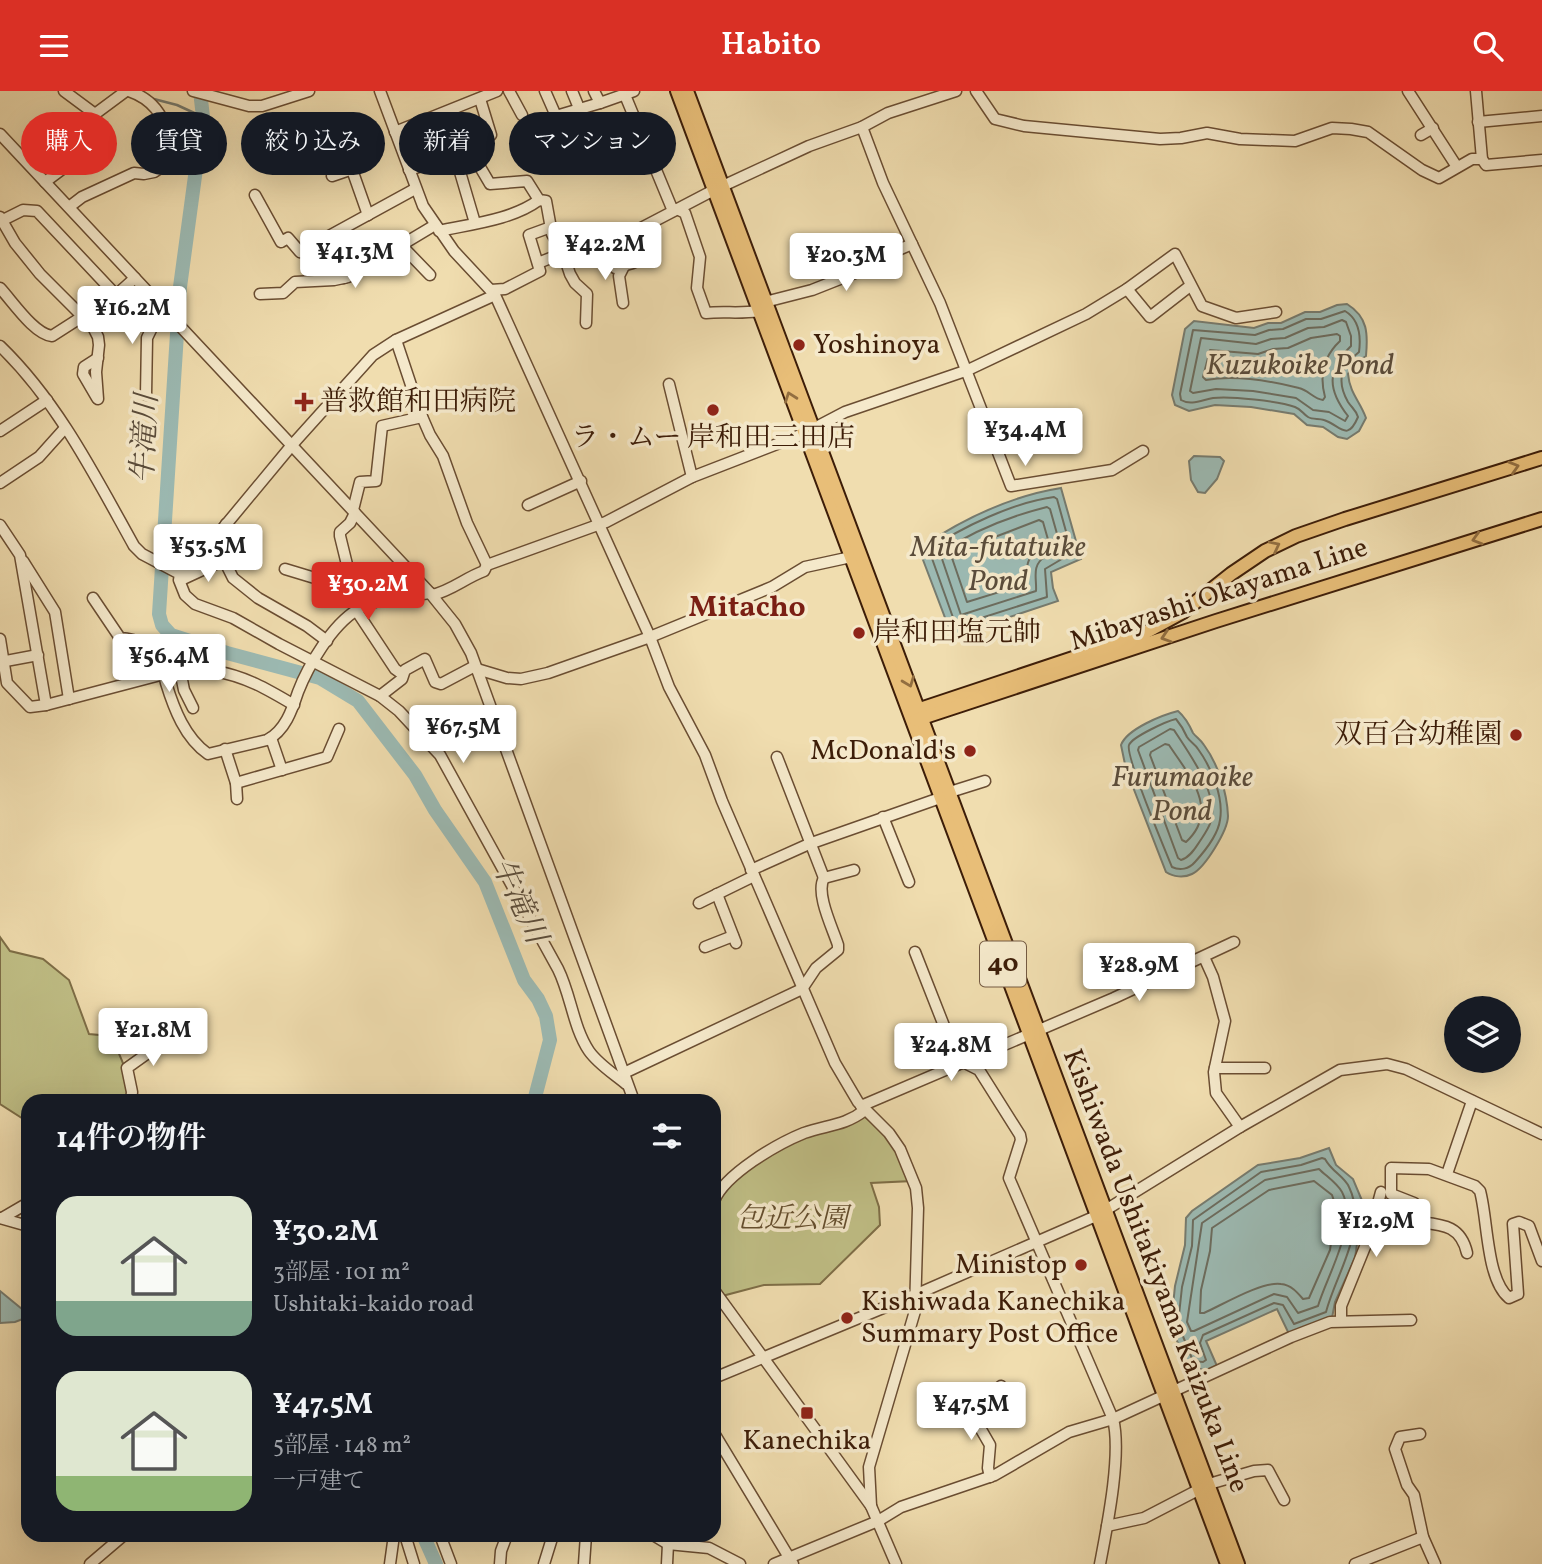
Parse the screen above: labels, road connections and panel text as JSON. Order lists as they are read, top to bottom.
{
  "streets": {
    "main road": ["Mibayashi Okayama Line", "40", "Kishiwada Ushitakiyama Kaizuka Line"]
  },
  "crossings": [
    ["Mibayashi Okayama Line", "Kishiwada Ushitakiyama Kaizuka Line"]
  ],
  "districts": ["Mitacho"],
  "water": [
    "Kuzukoike Pond",
    "牛滝川",
    "Mita-futatuike Pond",
    "Furumaoike Pond"
  ],
  "parks": ["包近公園"],
  "places": {
    "other": [
      "Yoshinoya",
      "ラ・ムー 岸和田三田店",
      "岸和田塩元帥",
      "双百合幼稚園",
      "McDonald's",
      "Ministop",
      "Kishiwada Kanechika Summary Post Office"
    ],
    "health": ["普救館和田病院"],
    "transit": ["Kanechika"]
  },
  "page": {
    "header": "Habito",
    "chip": [
      "購入",
      "賃貸",
      "絞り込み",
      "新着",
      "マンション"
    ],
    "price": [
      "¥42.2M",
      "¥41.3M",
      "¥20.3M",
      "¥16.2M",
      "¥34.4M",
      "¥53.5M",
      "¥30.2M",
      "¥56.4M",
      "¥67.5M",
      "¥28.9M",
      "¥21.8M",
      "¥24.8M",
      "¥12.9M",
      "¥47.5M"
    ],
    "heading": "14件の物件",
    "list": [
      {
        "name": "¥30.2M",
        "note": "3部屋 · 101 m² · Ushitaki-kaido road"
      },
      {
        "name": "¥47.5M",
        "note": "5部屋 · 148 m² · 一戸建て"
      }
    ]
  }
}
